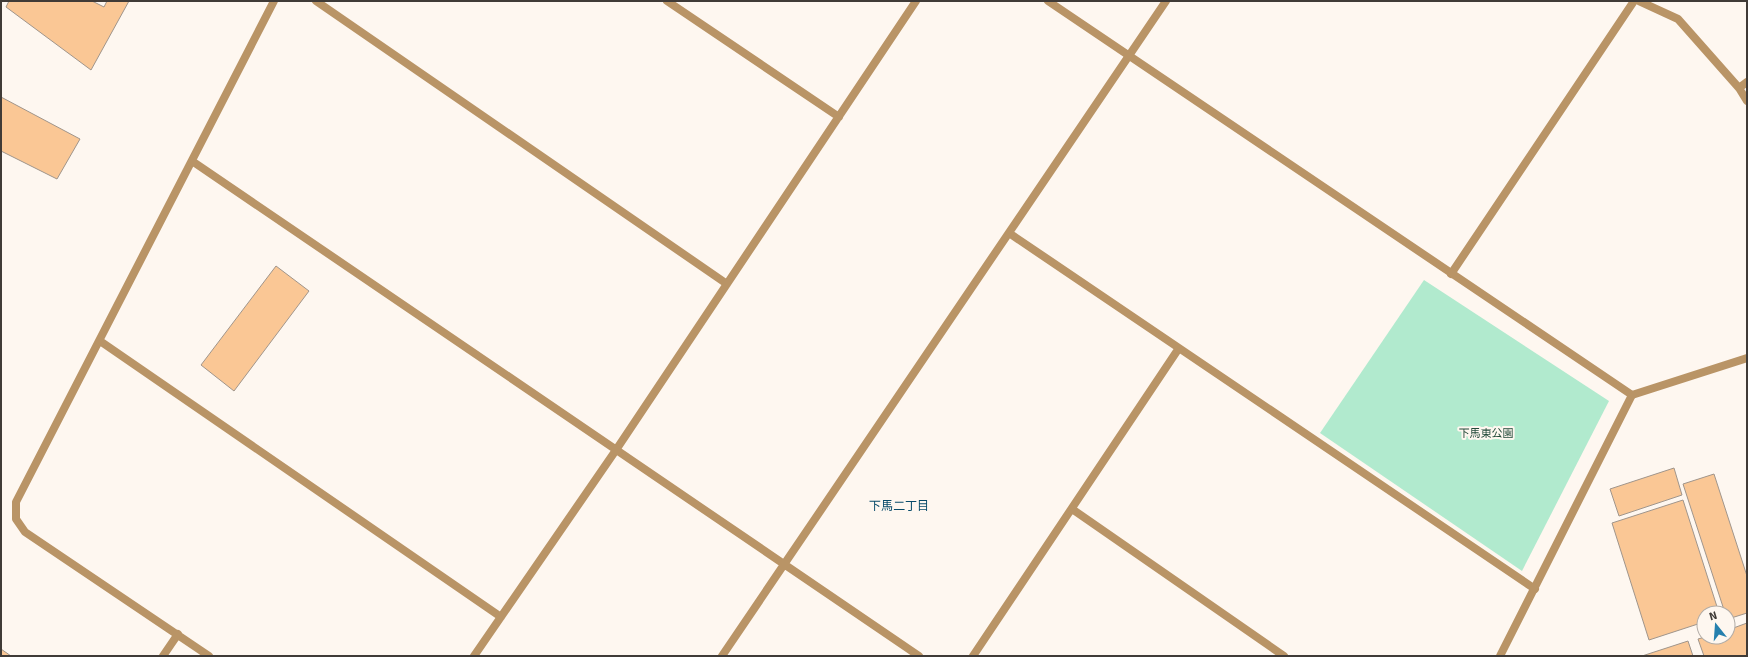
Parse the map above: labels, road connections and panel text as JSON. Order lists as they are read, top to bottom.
{
  "districts": ["下馬二丁目"],
  "parks": ["下馬東公園"],
  "north": "top"
}
